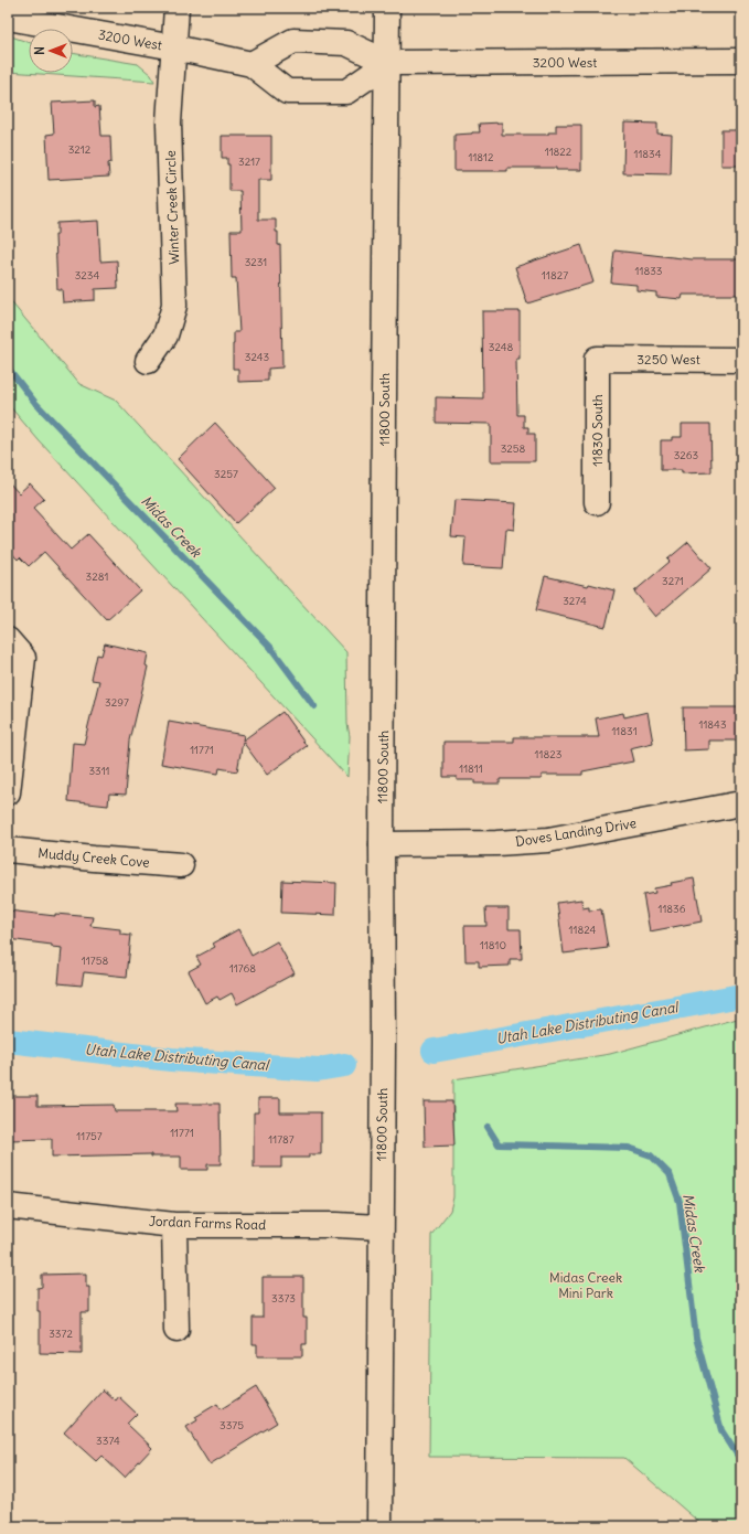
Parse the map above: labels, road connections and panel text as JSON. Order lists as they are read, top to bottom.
{
  "streets": {
    "street": [
      "3200 West",
      "Winter Creek Circle",
      "3250 West",
      "11800 South",
      "11830 South",
      "Doves Landing Drive",
      "Muddy Creek Cove",
      "Jordan Farms Road"
    ]
  },
  "crossings": [
    ["3200 West", "Winter Creek Circle"],
    ["3200 West", "11800 South"],
    ["3250 West", "11830 South"],
    ["11800 South", "Doves Landing Drive"],
    ["11800 South", "Jordan Farms Road"]
  ],
  "water": ["Midas Creek", "Utah Lake Distributing Canal"],
  "parks": ["Midas Creek Mini Park"],
  "house_numbers": [
    "3212",
    "11822",
    "11834",
    "11812",
    "3217",
    "3231",
    "11833",
    "3234",
    "11827",
    "3248",
    "3243",
    "3258",
    "3263",
    "3257",
    "3281",
    "3271",
    "3274",
    "3297",
    "11843",
    "11831",
    "11771",
    "11823",
    "11811",
    "3311",
    "11836",
    "11824",
    "11810",
    "11758",
    "11768",
    "11771",
    "11757",
    "11787",
    "3373",
    "3372",
    "3375",
    "3374"
  ],
  "north": "left"
}
